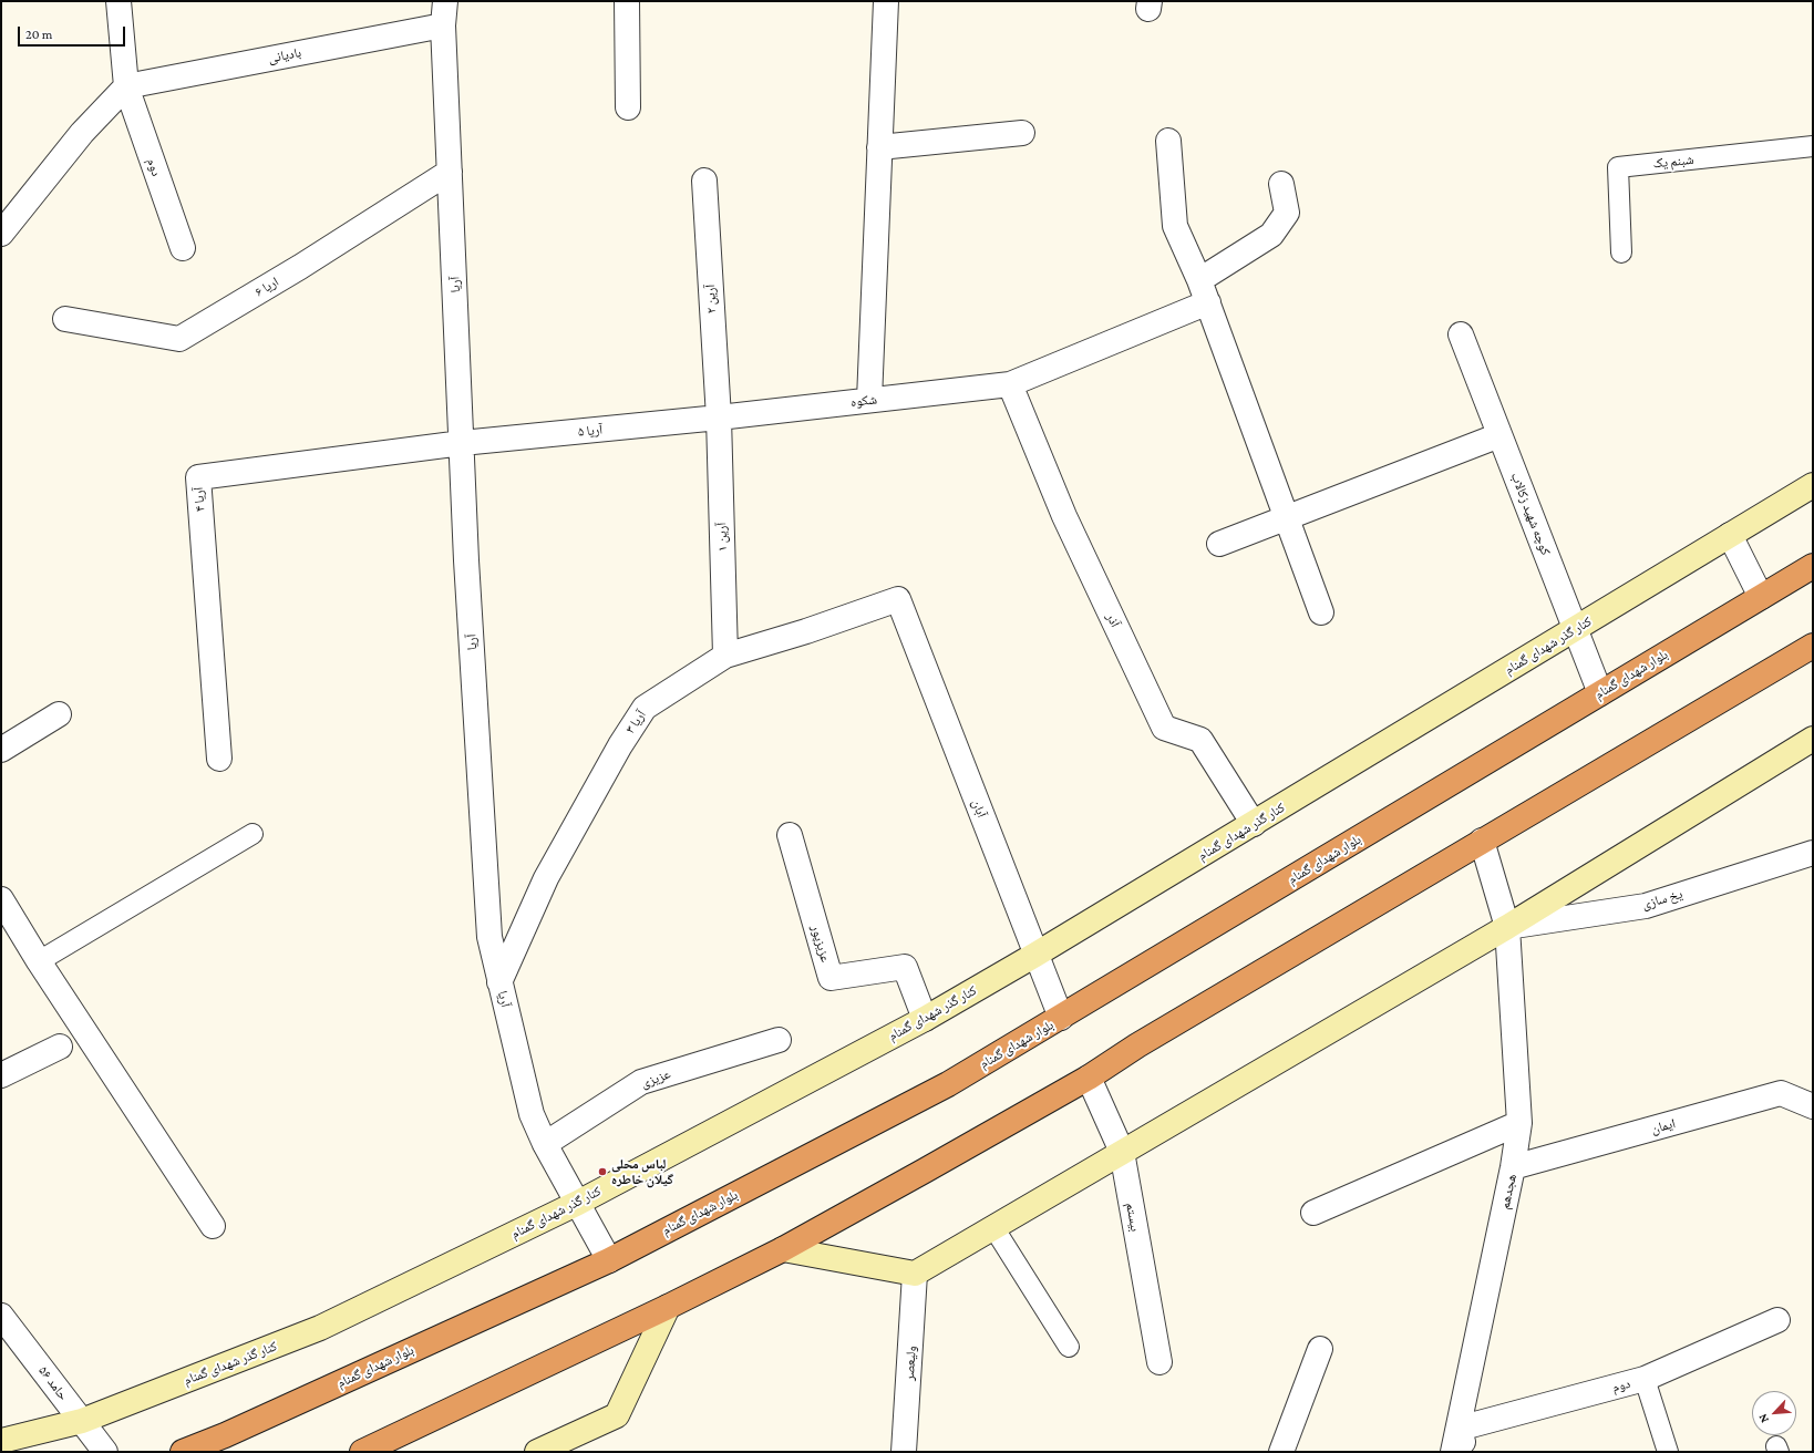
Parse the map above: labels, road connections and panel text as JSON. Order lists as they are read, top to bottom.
{
  "streets": {
    "highway": ["بلوار شهدای گمنام"],
    "street": [
      "بادیانی",
      "دوم",
      "آریا",
      "اریا ۶",
      "آرین ۲",
      "شکوه",
      "آریا ۵",
      "آریا ۴",
      "کوچه شهید زکالاب",
      "آرین ۱",
      "آذر",
      "کنار گذر شهدای گمنام",
      "آریا ۳",
      "آبان",
      "یخ سازی",
      "عزیزپور",
      "عزیزی",
      "ایمان",
      "هجدهم",
      "بیستم",
      "ولیعصر",
      "حامد ۵۶"
    ],
    "lane": ["شبنم یک"]
  },
  "crossings": [
    ["بادیانی", "دوم"],
    ["بادیانی", "آریا"],
    ["دوم", "هجدهم"],
    ["آریا", "اریا ۶"],
    ["آریا", "آریا ۵"],
    ["آریا", "آریا ۴"],
    ["آریا", "کنار گذر شهدای گمنام"],
    ["آریا", "بلوار شهدای گمنام"],
    ["آریا", "آریا ۳"],
    ["آریا", "عزیزی"],
    ["آرین ۲", "شکوه"],
    ["آرین ۲", "آریا ۵"],
    ["آرین ۲", "آرین ۱"],
    ["شکوه", "آریا ۵"],
    ["شکوه", "آرین ۱"],
    ["شکوه", "آذر"],
    ["آریا ۵", "آریا ۴"],
    ["آریا ۵", "آرین ۱"],
    ["کوچه شهید زکالاب", "کنار گذر شهدای گمنام"],
    ["کوچه شهید زکالاب", "بلوار شهدای گمنام"],
    ["آرین ۱", "آریا ۳"],
    ["آذر", "کنار گذر شهدای گمنام"],
    ["کنار گذر شهدای گمنام", "آبان"],
    ["کنار گذر شهدای گمنام", "عزیزپور"],
    ["کنار گذر شهدای گمنام", "حامد ۵۶"],
    ["بلوار شهدای گمنام", "آبان"],
    ["آریا ۳", "آبان"],
    ["یخ سازی", "هجدهم"],
    ["ایمان", "هجدهم"]
  ],
  "places": ["لباس محلی گیلان خاطره"],
  "scale_bar": "20 m",
  "north": "bottom left"
}
